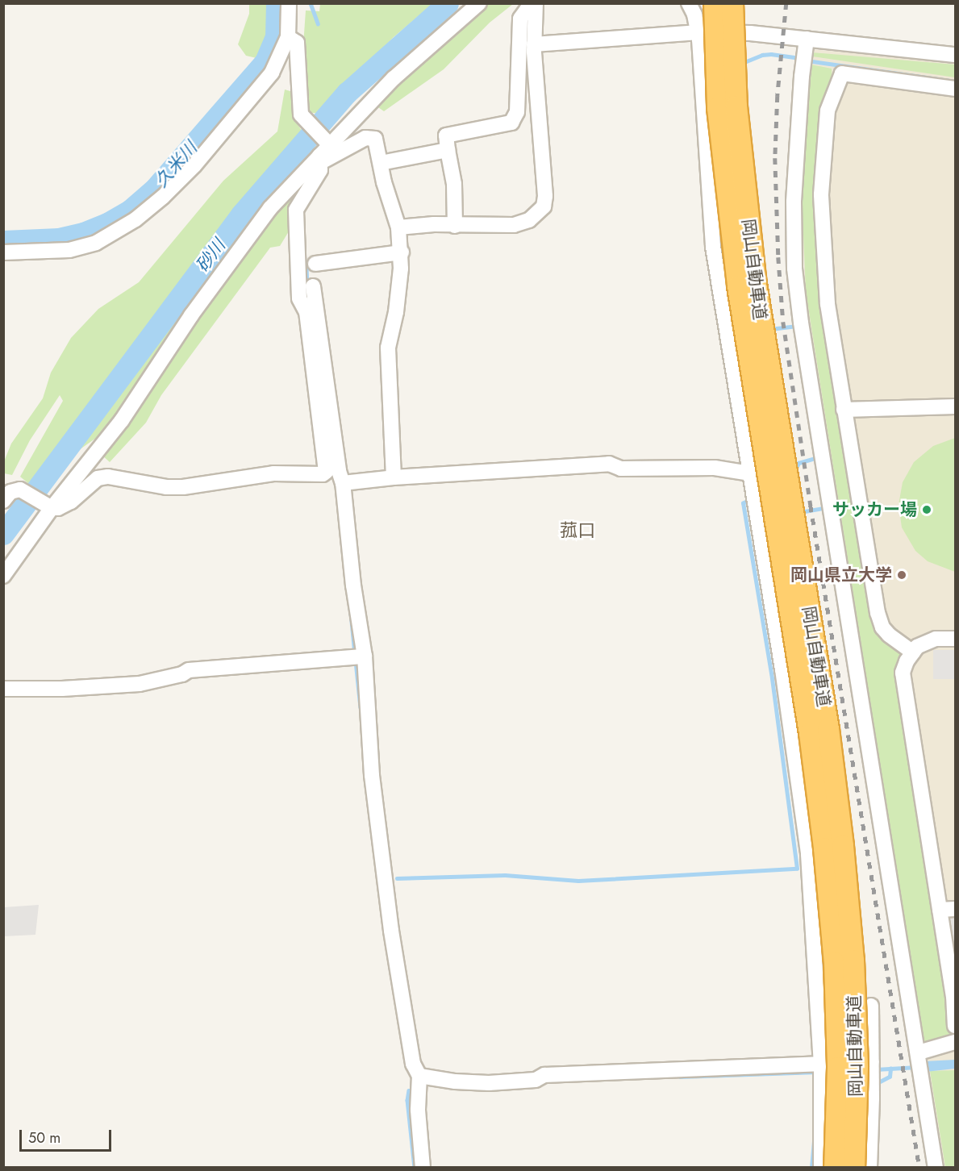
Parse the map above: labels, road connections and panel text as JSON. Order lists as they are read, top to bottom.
{
  "streets": {
    "highway": ["岡山自動車道"]
  },
  "districts": ["菰口"],
  "water": ["久米川", "砂川"],
  "places": ["サッカー場", "岡山県立大学"],
  "scale_bar": "50 m"
}
